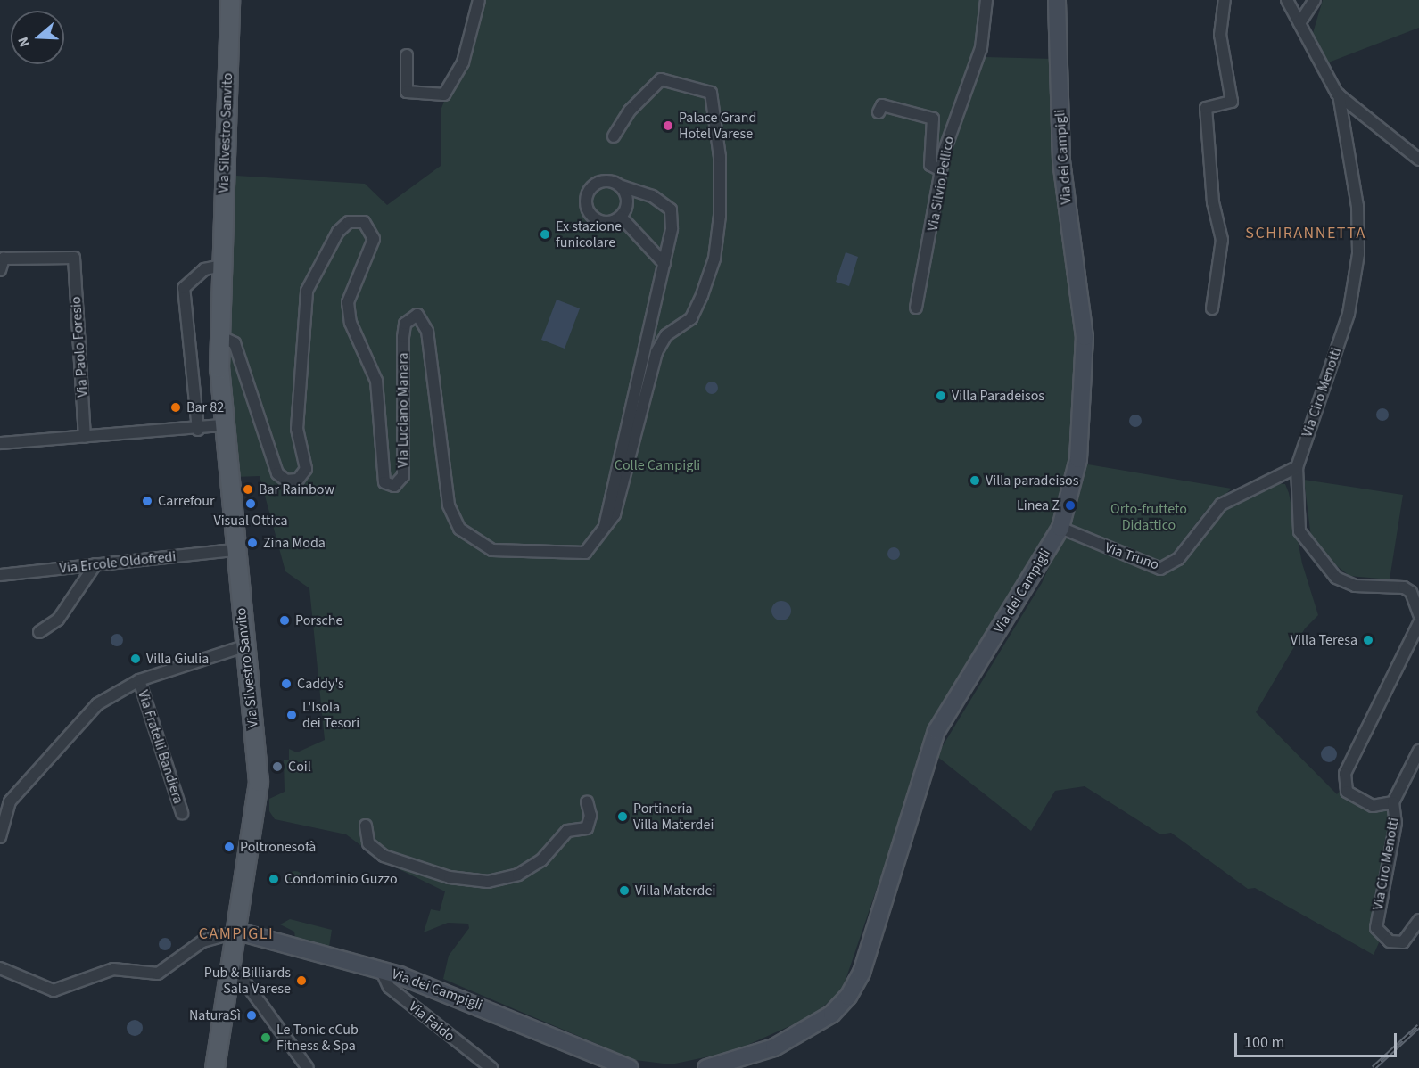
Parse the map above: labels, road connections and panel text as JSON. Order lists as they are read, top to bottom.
{
  "streets": {
    "main road": ["Via Silvestro Sanvito"],
    "street": [
      "Via dei Campigli",
      "Via Silvio Pellico",
      "Via Paolo Foresio",
      "Via Ciro Menotti",
      "Via Luciano Manara",
      "Via Truno",
      "Via Ercole Oldofredi",
      "Via Fratelli Bandiera",
      "Via Faido"
    ]
  },
  "crossings": [
    ["Via Silvestro Sanvito", "Via dei Campigli"],
    ["Via Silvestro Sanvito", "Via Luciano Manara"],
    ["Via Silvestro Sanvito", "Via Ercole Oldofredi"],
    ["Via Silvestro Sanvito", "Via Fratelli Bandiera"],
    ["Via dei Campigli", "Via Truno"],
    ["Via dei Campigli", "Via Faido"],
    ["Via Ciro Menotti", "Via Truno"]
  ],
  "districts": ["SCHIRANNETTA", "CAMPIGLI"],
  "parks": ["Colle Campigli", "Orto-frutteto Didattico"],
  "places": [
    "Palace Grand Hotel Varese",
    "Ex stazione funicolare",
    "Villa Paradeisos",
    "Bar 82",
    "Villa paradeisos",
    "Bar Rainbow",
    "Carrefour",
    "Visual Ottica",
    "Linea Z",
    "Zina Moda",
    "Porsche",
    "Villa Teresa",
    "Villa Giulia",
    "Caddy's",
    "L'Isola dei Tesori",
    "Coil",
    "Portineria Villa Materdei",
    "Poltronesofà",
    "Condominio Guzzo",
    "Villa Materdei",
    "Pub & Billiards Sala Varese",
    "NaturaSì",
    "Le Tonic cCub Fitness & Spa"
  ],
  "scale_bar": "100 m",
  "north": "left"
}
